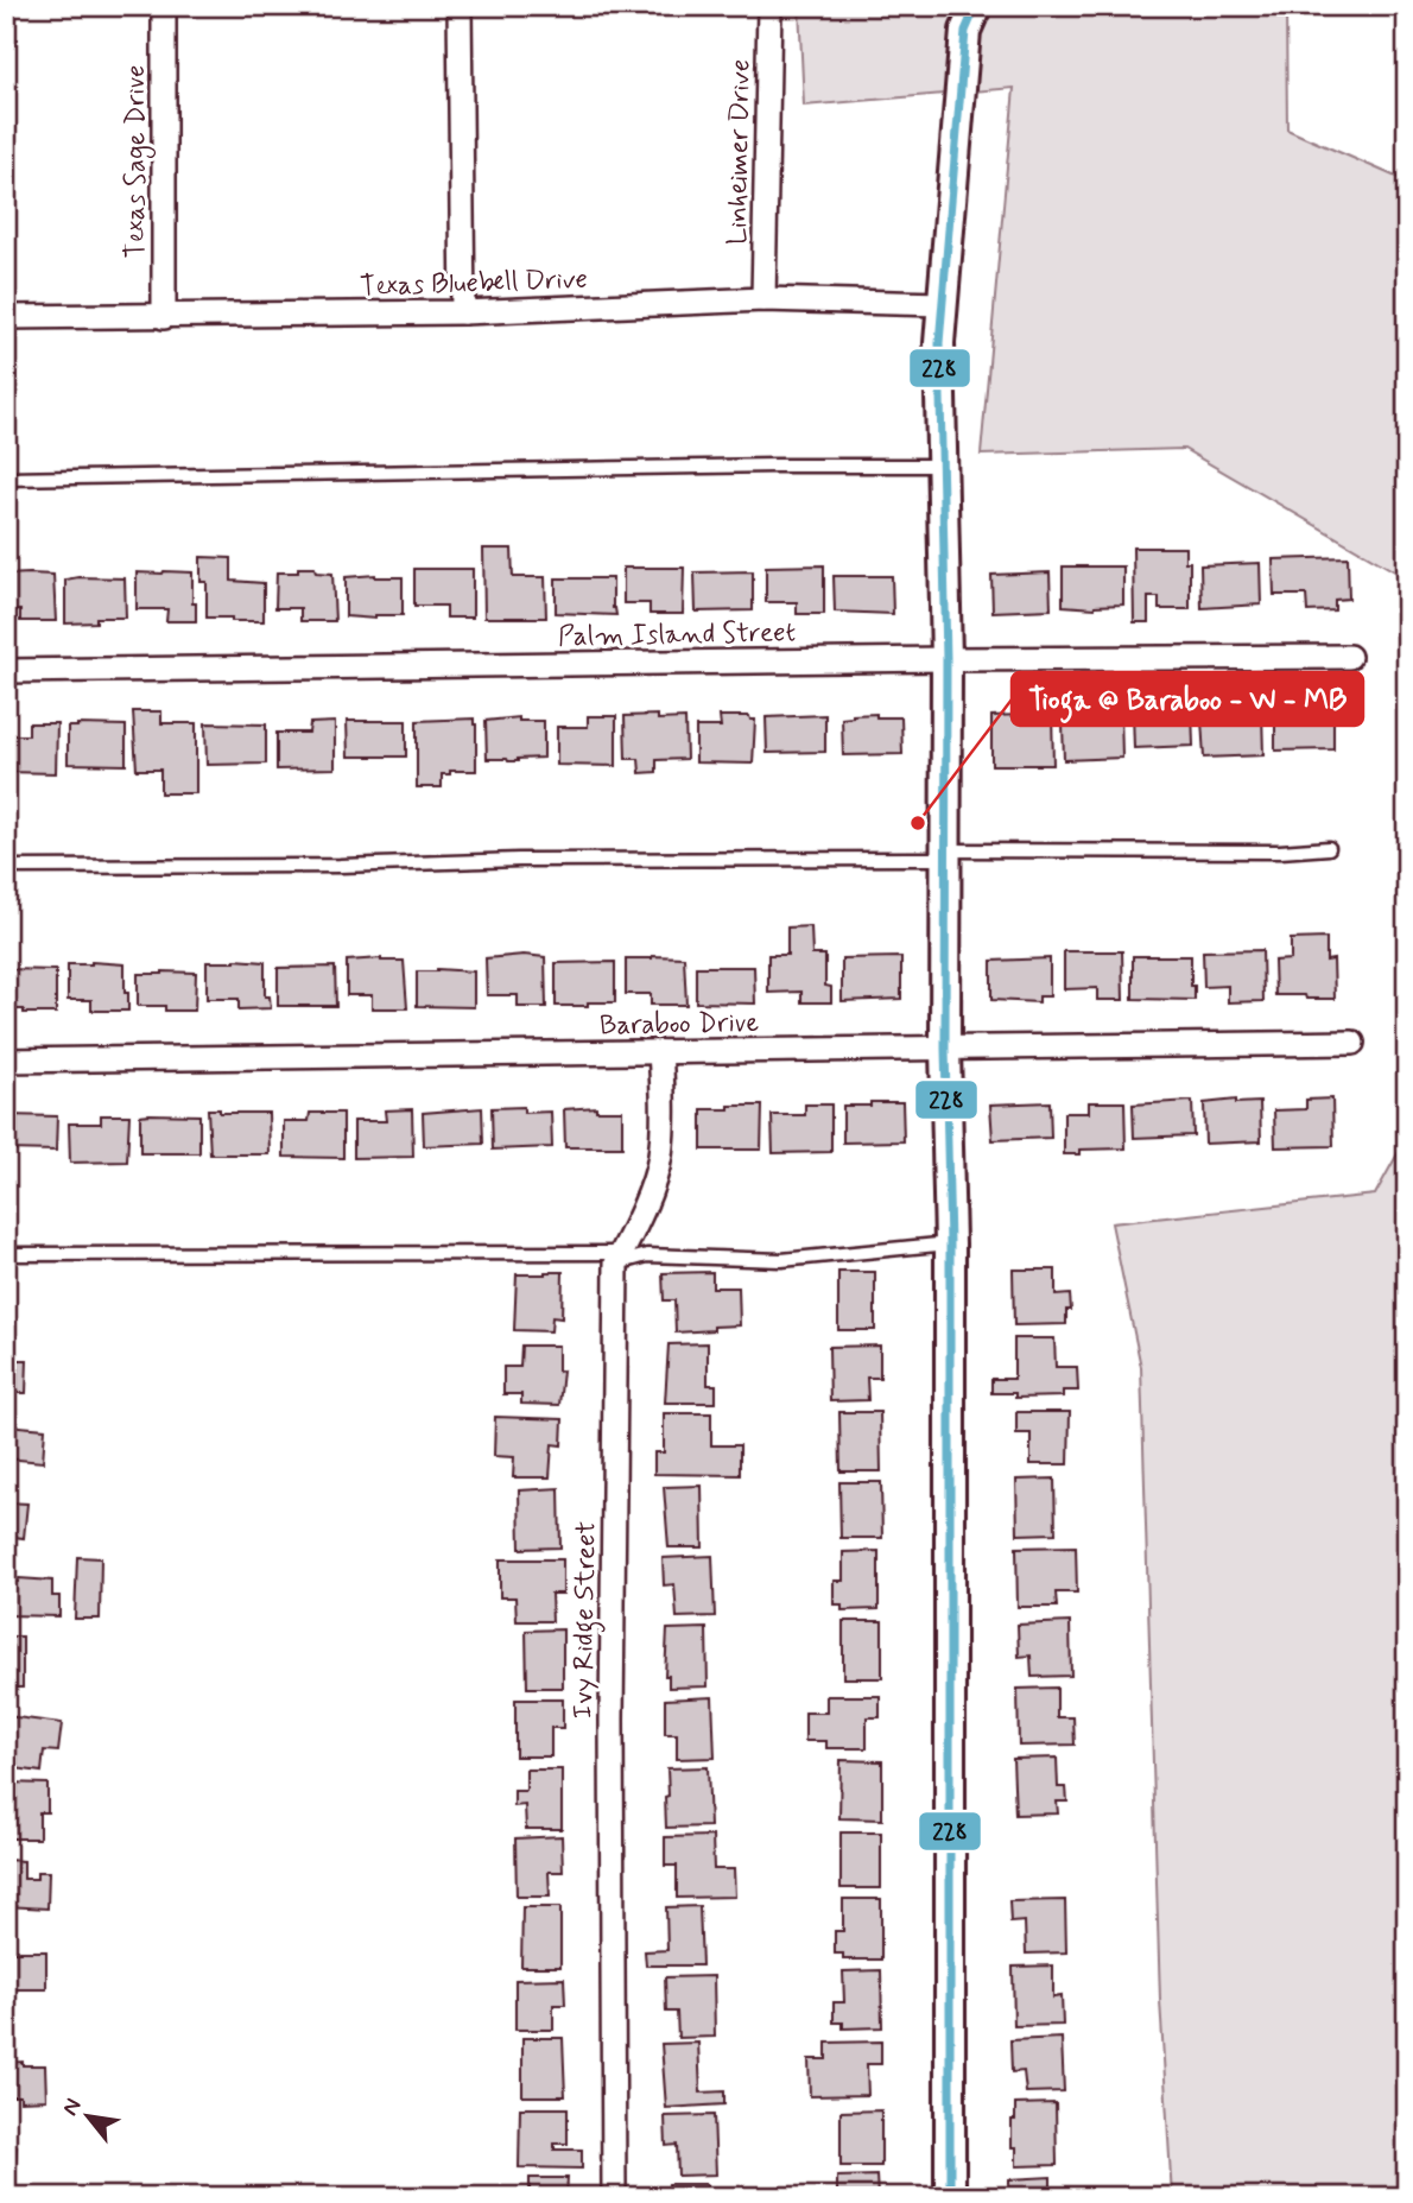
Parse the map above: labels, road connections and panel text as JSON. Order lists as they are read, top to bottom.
{
  "streets": {
    "street": [
      "Linheimer Drive",
      "Texas Sage Drive",
      "Texas Bluebell Drive",
      "Palm Island Street",
      "Baraboo Drive",
      "Ivy Ridge Street"
    ]
  },
  "crossings": [
    ["Linheimer Drive", "Texas Bluebell Drive"],
    ["Texas Sage Drive", "Texas Bluebell Drive"],
    ["Baraboo Drive", "Ivy Ridge Street"]
  ],
  "places": ["Tioga @ Baraboo - W - MB"],
  "lines": ["transit line 228"],
  "north": "top left"
}
